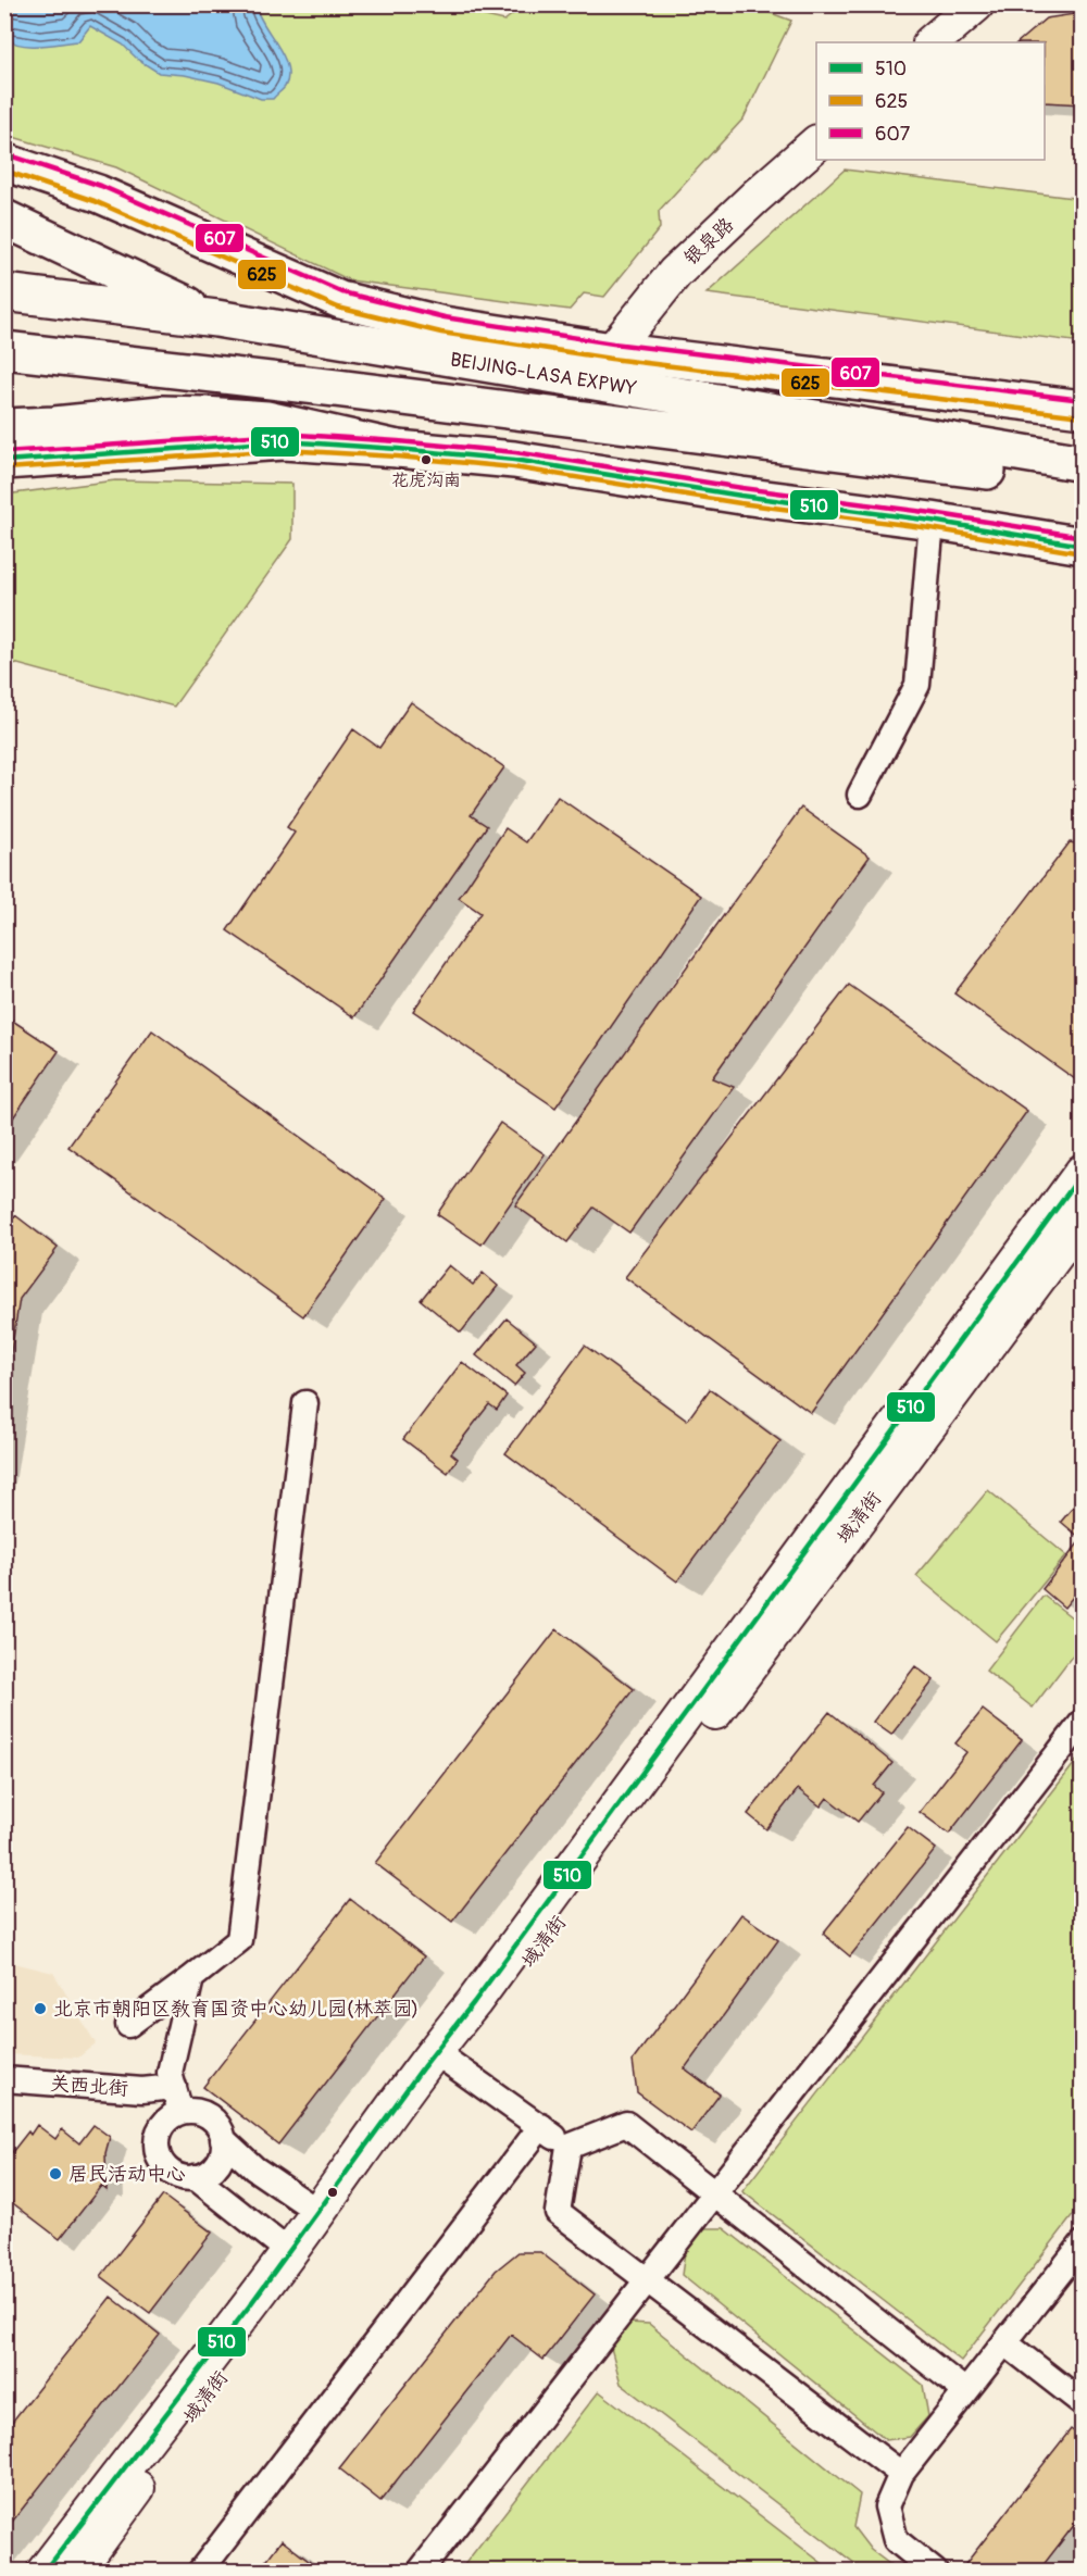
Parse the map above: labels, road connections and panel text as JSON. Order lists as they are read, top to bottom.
{
  "streets": {
    "main road": ["BEIJING-LASA EXPWY"],
    "street": ["银泉路", "域清街", "关西北街"]
  },
  "places": ["花虎沟南", "北京市朝阳区教育国资中心幼儿园(林萃园)", "居民活动中心"],
  "lines": ["transit line 607", "transit line 625", "transit line 510"],
  "legend": ["510", "625", "607"]
}
